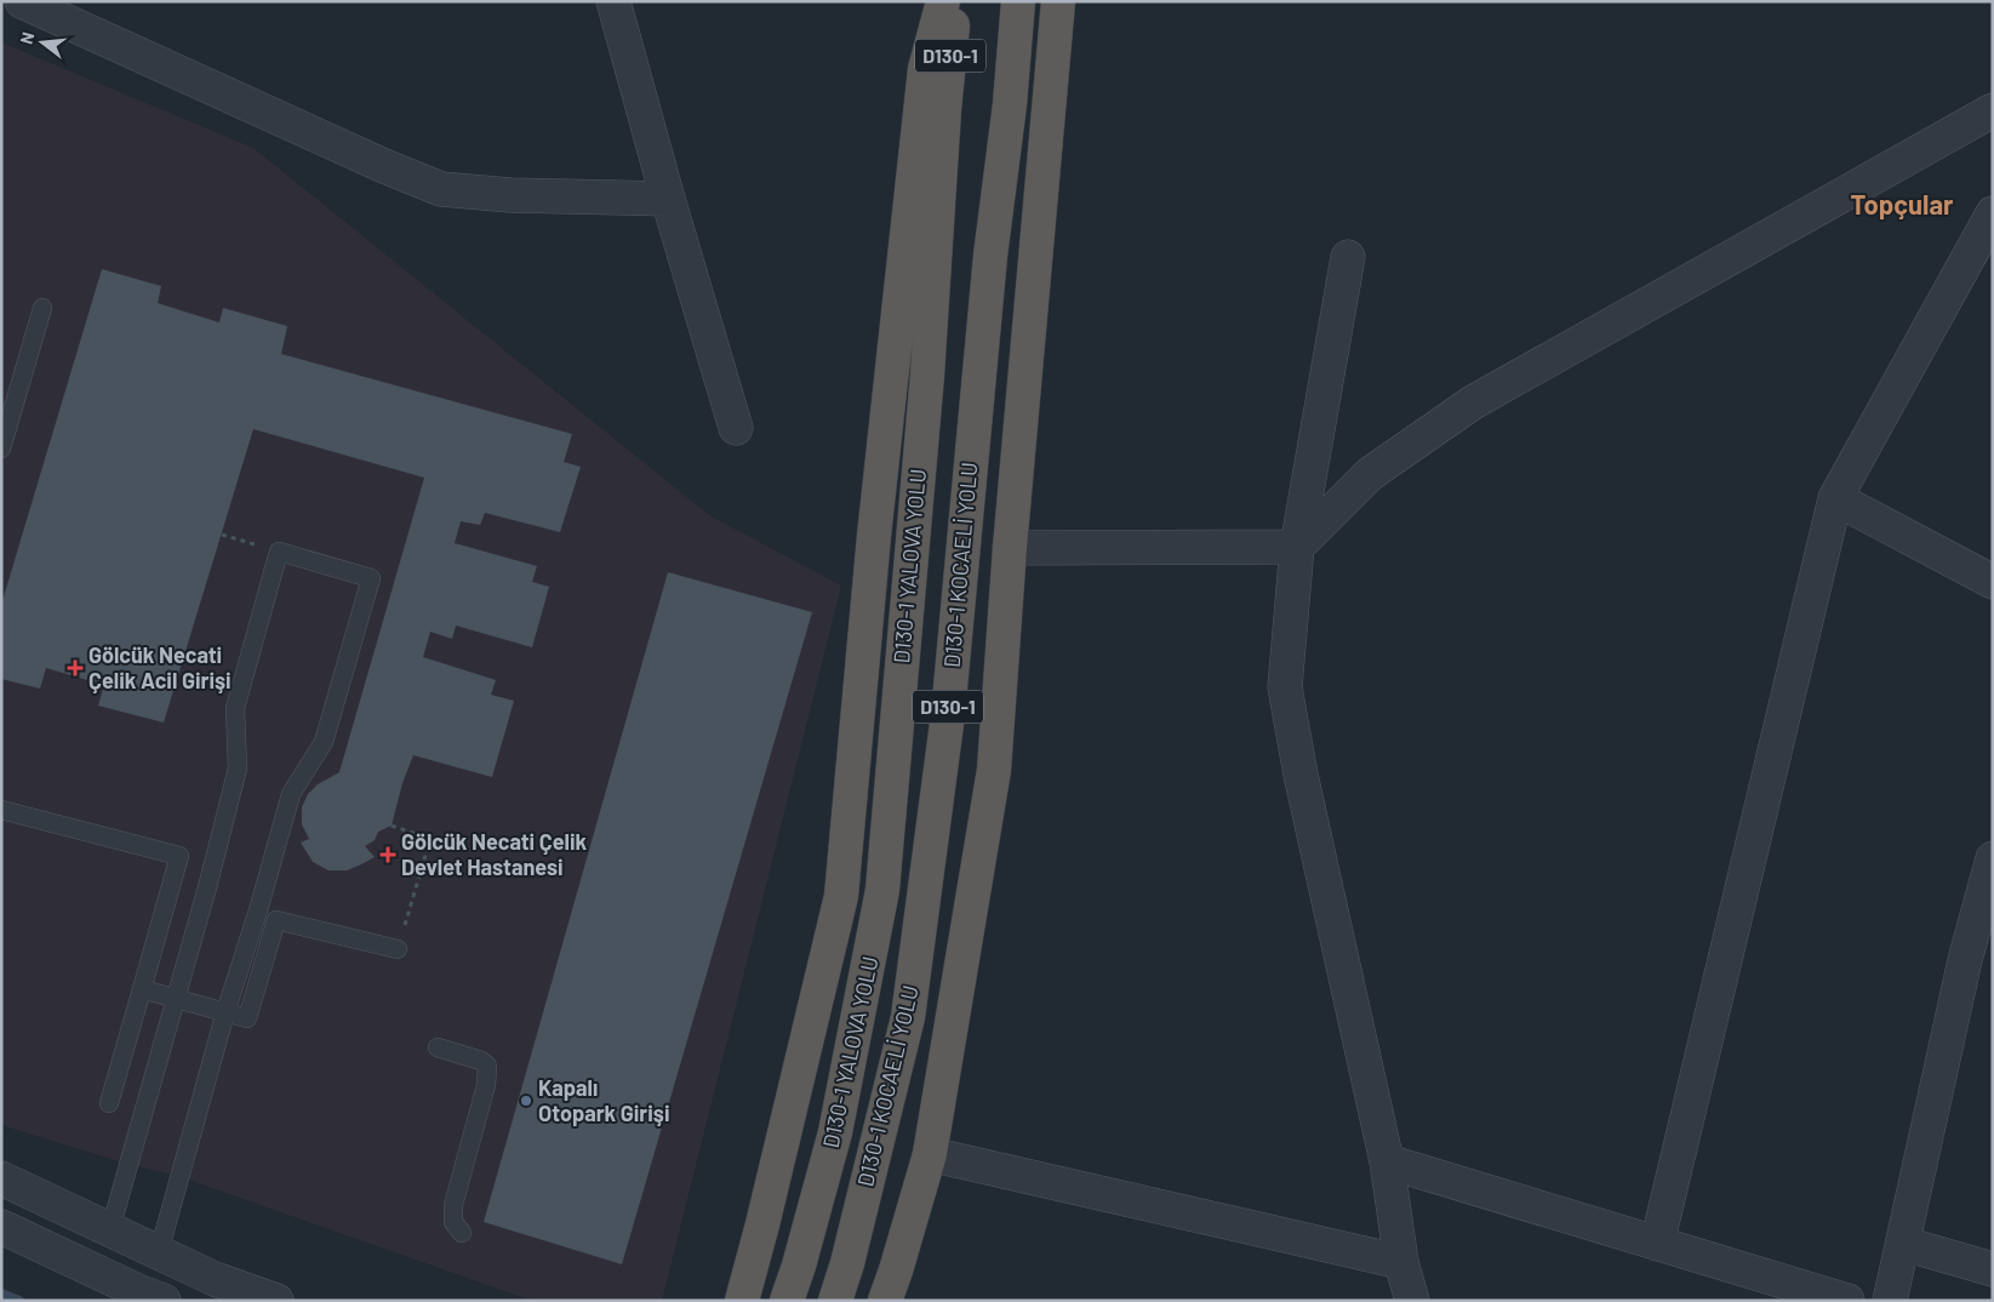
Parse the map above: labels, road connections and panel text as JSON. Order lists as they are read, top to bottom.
{
  "streets": {
    "highway": ["D130-1", "D130-1 KOCAELİ YOLU", "D130-1 YALOVA YOLU"]
  },
  "districts": ["Topçular"],
  "places": {
    "health": ["Gölcük Necati Çelik Acil Girişi", "Gölcük Necati Çelik Devlet Hastanesi"],
    "other": ["Kapalı Otopark Girişi"]
  },
  "north": "left"
}
